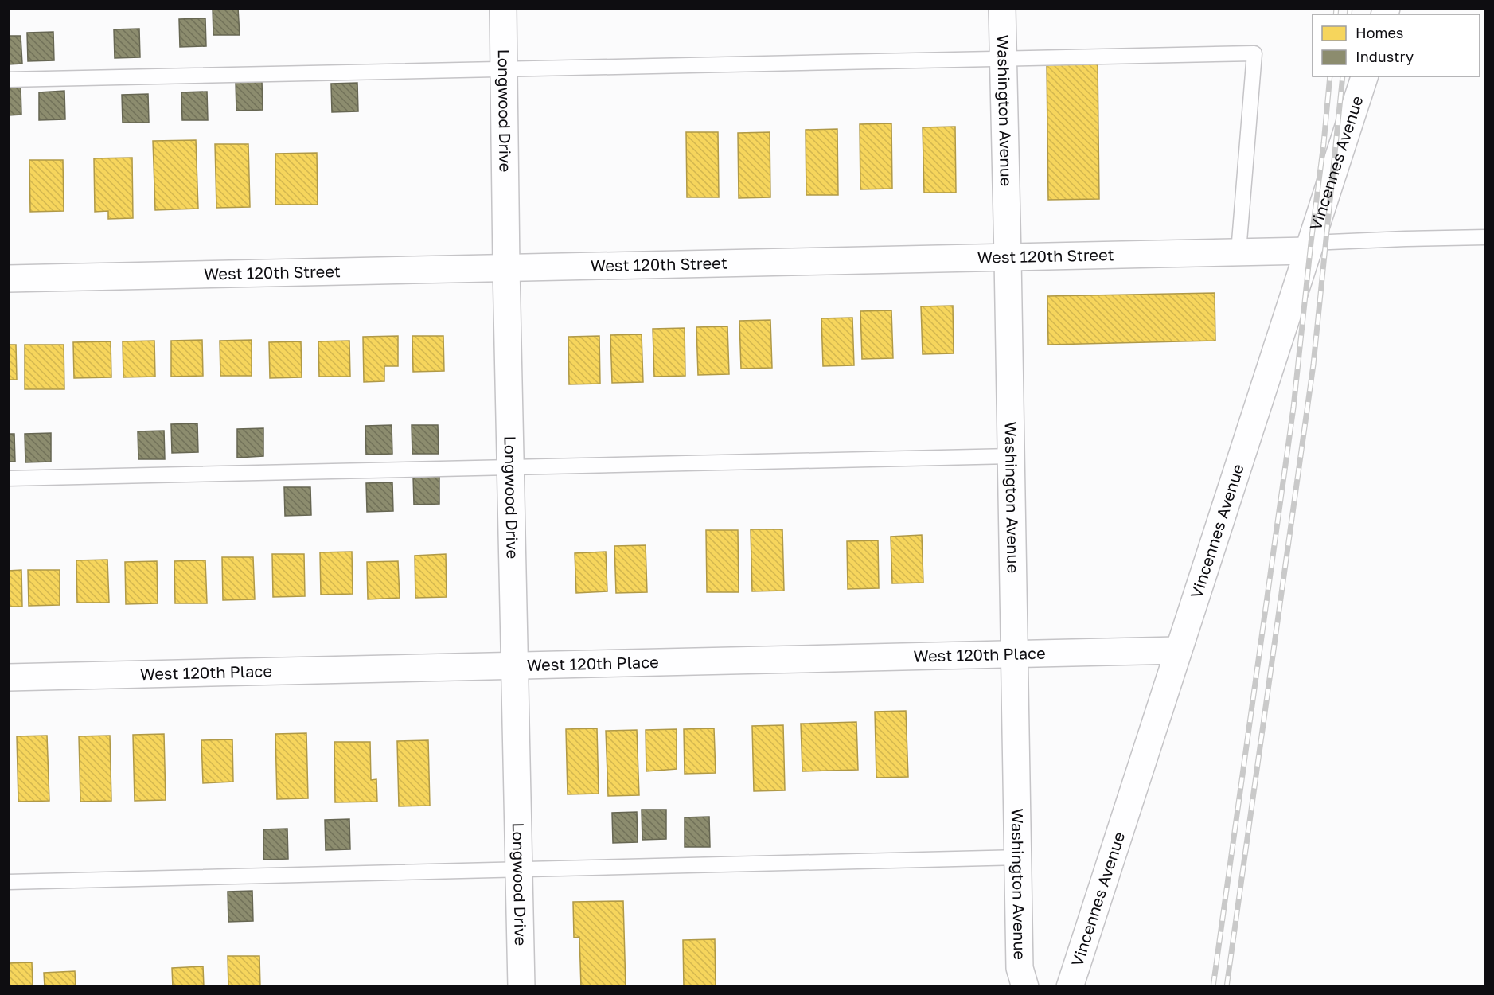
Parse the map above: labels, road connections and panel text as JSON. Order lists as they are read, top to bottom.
{
  "streets": {
    "street": [
      "Longwood Drive",
      "Washington Avenue",
      "Vincennes Avenue",
      "West 120th Street",
      "West 120th Place"
    ]
  },
  "crossings": [
    ["Longwood Drive", "West 120th Street"],
    ["Longwood Drive", "West 120th Place"],
    ["Washington Avenue", "West 120th Street"],
    ["Washington Avenue", "West 120th Place"],
    ["Vincennes Avenue", "West 120th Street"],
    ["Vincennes Avenue", "West 120th Place"]
  ],
  "legend": ["Homes", "Industry"]
}
